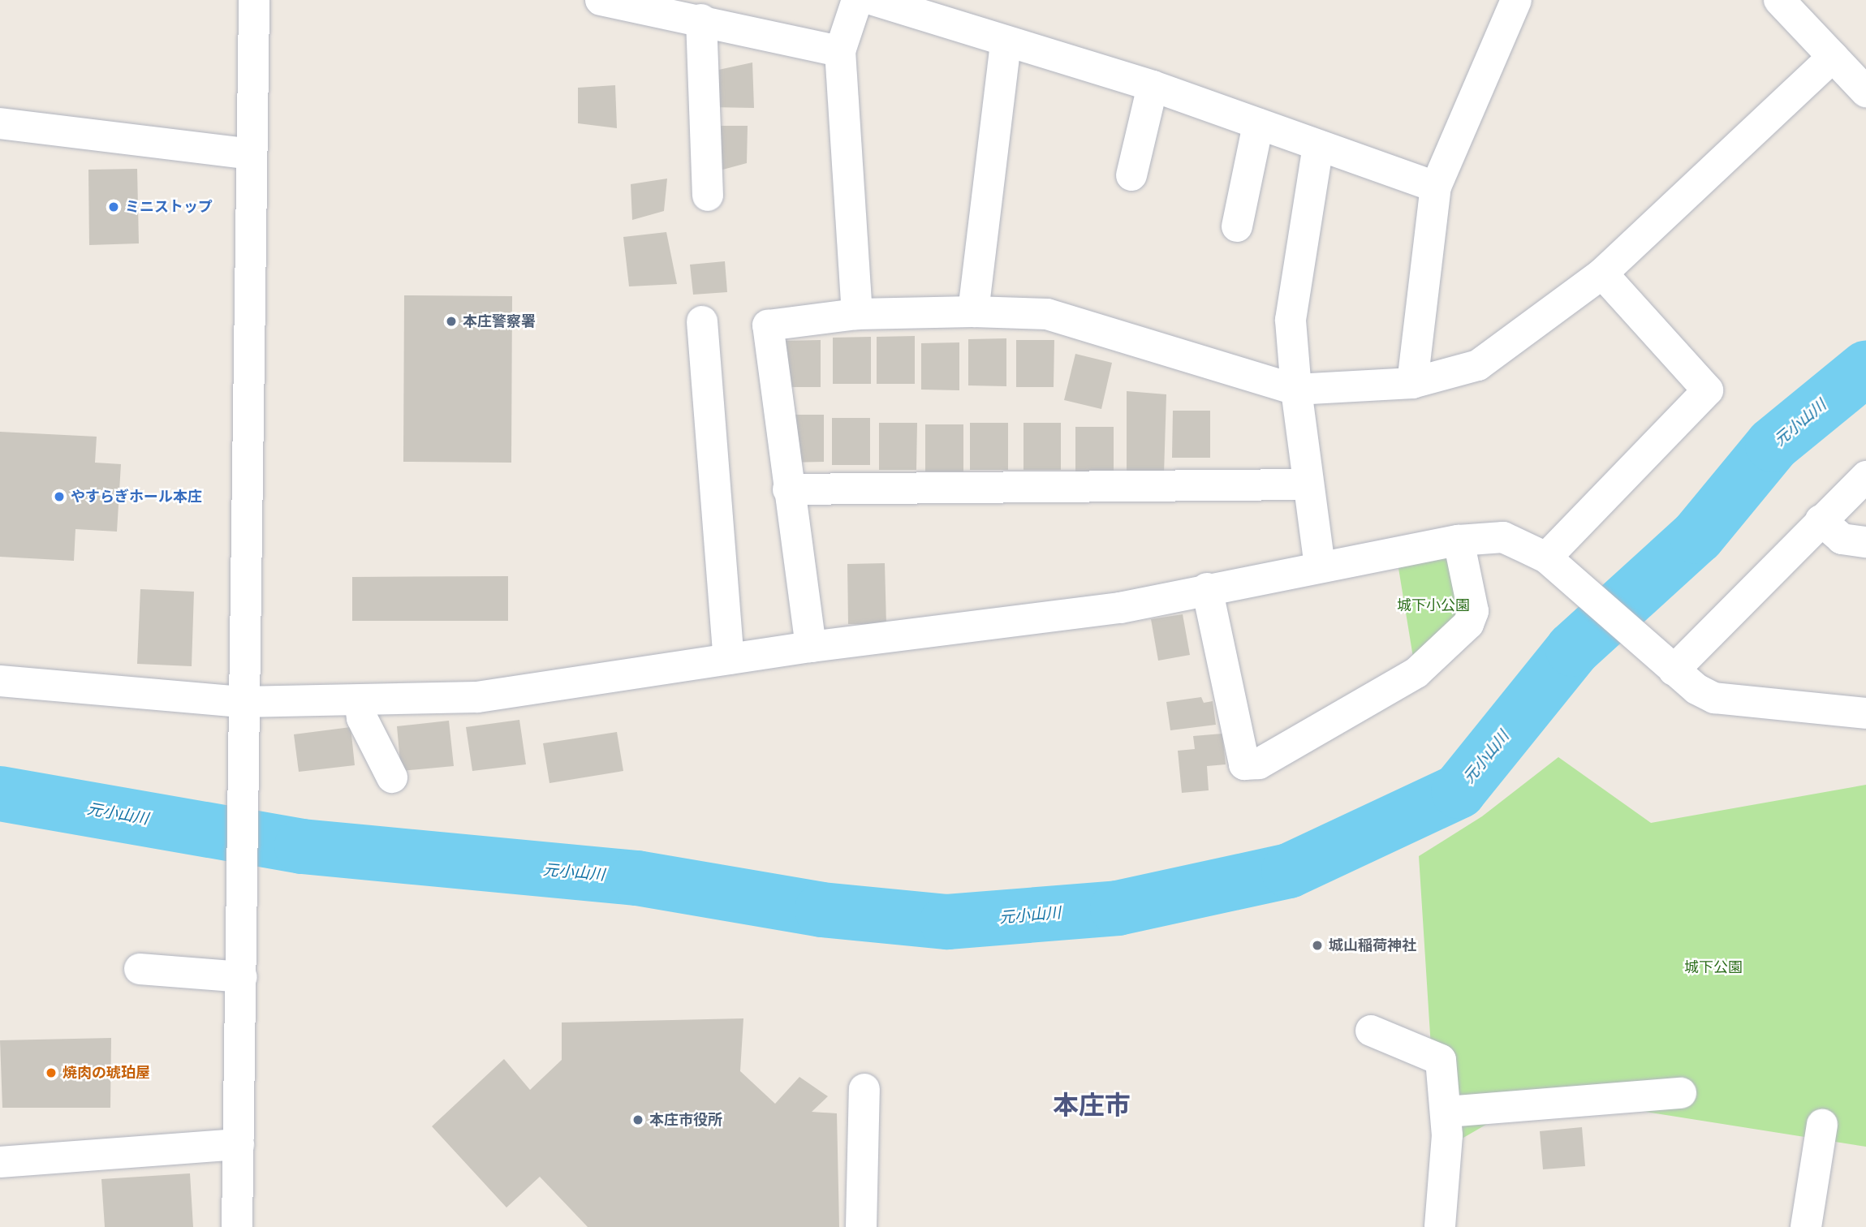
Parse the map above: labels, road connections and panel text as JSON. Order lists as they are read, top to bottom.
{
  "districts": ["本庄市"],
  "water": ["元小山川"],
  "parks": ["城下小公園", "城下公園"],
  "places": [
    "ミニストップ",
    "本庄警察署",
    "やすらぎホール本庄",
    "城山稲荷神社",
    "焼肉の琥珀屋",
    "本庄市役所"
  ]
}
